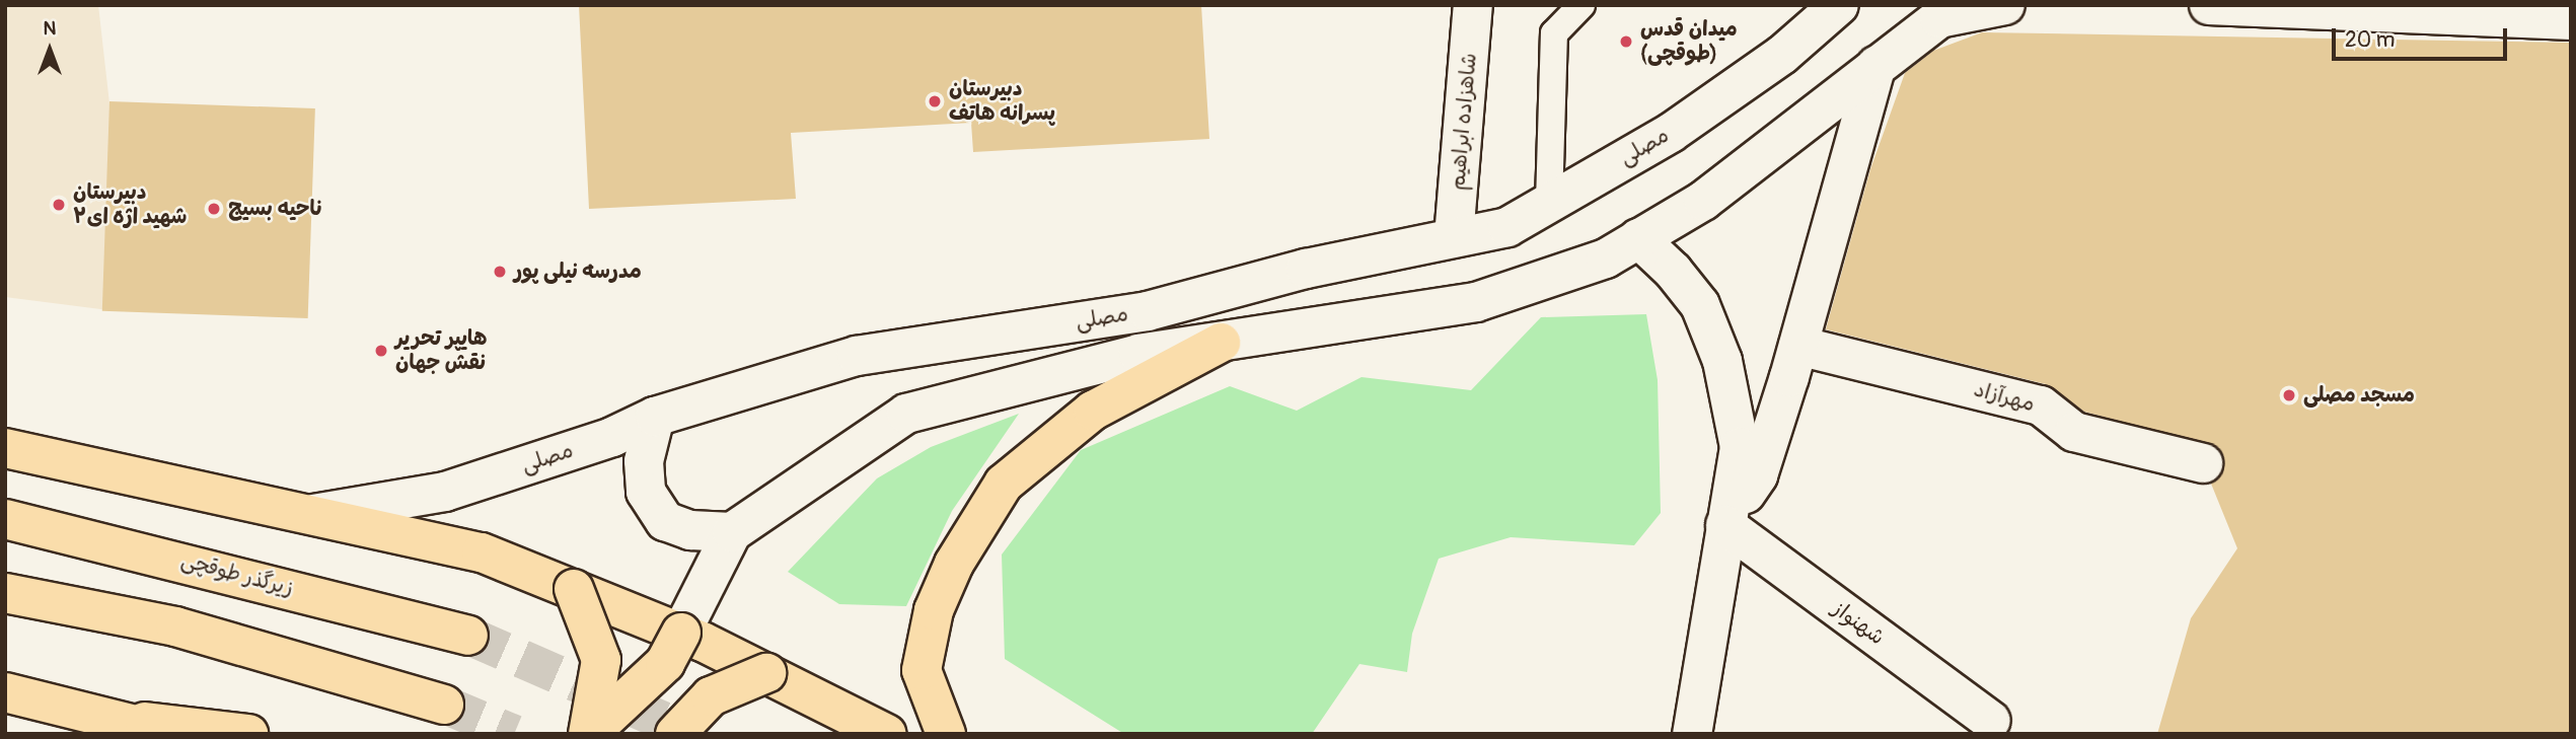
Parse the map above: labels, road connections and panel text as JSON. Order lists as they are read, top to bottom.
{
  "streets": {
    "main road": [
      "شاهزاده ابراهیم",
      "مصلی",
      "مهرآزاد",
      "زیرگذر طوقچی",
      "شهنواز"
    ]
  },
  "crossings": [
    ["شاهزاده ابراهیم", "مصلی"]
  ],
  "places": [
    "میدان قدس (طوقچی)",
    "دبیرستان پسرانه هاتف",
    "دبیرستان شهید اژه ای۲",
    "ناحیه بسیج",
    "مدرسه نیلی پور",
    "هایپر تحریر نقش جهان",
    "مسجد مصلی"
  ],
  "scale_bar": "20 m",
  "north": "top"
}
